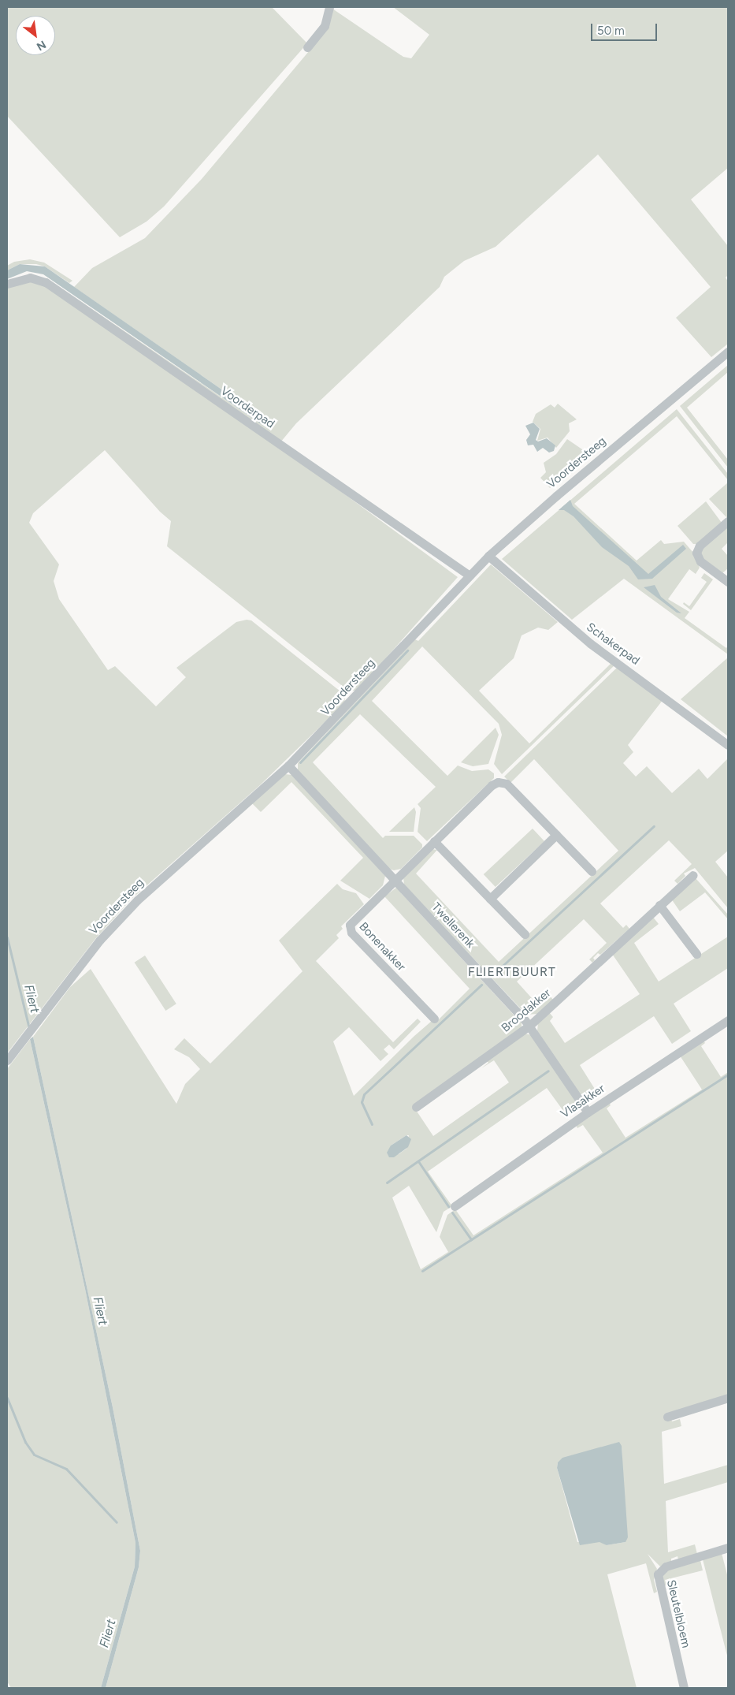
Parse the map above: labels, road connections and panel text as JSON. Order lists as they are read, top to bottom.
{
  "streets": {
    "street": [
      "Voorderpad",
      "Voordersteeg",
      "Schakerpad",
      "Twellerenk",
      "Bonenakker",
      "Broodakker",
      "Vlasakker",
      "Sleutelbloem"
    ]
  },
  "crossings": [
    ["Voorderpad", "Voordersteeg"],
    ["Voordersteeg", "Schakerpad"],
    ["Voordersteeg", "Twellerenk"],
    ["Twellerenk", "Bonenakker"],
    ["Twellerenk", "Broodakker"],
    ["Twellerenk", "Vlasakker"]
  ],
  "districts": ["FLIERTBUURT"],
  "water": ["Fliert"],
  "scale_bar": "50 m",
  "north": "bottom right"
}
